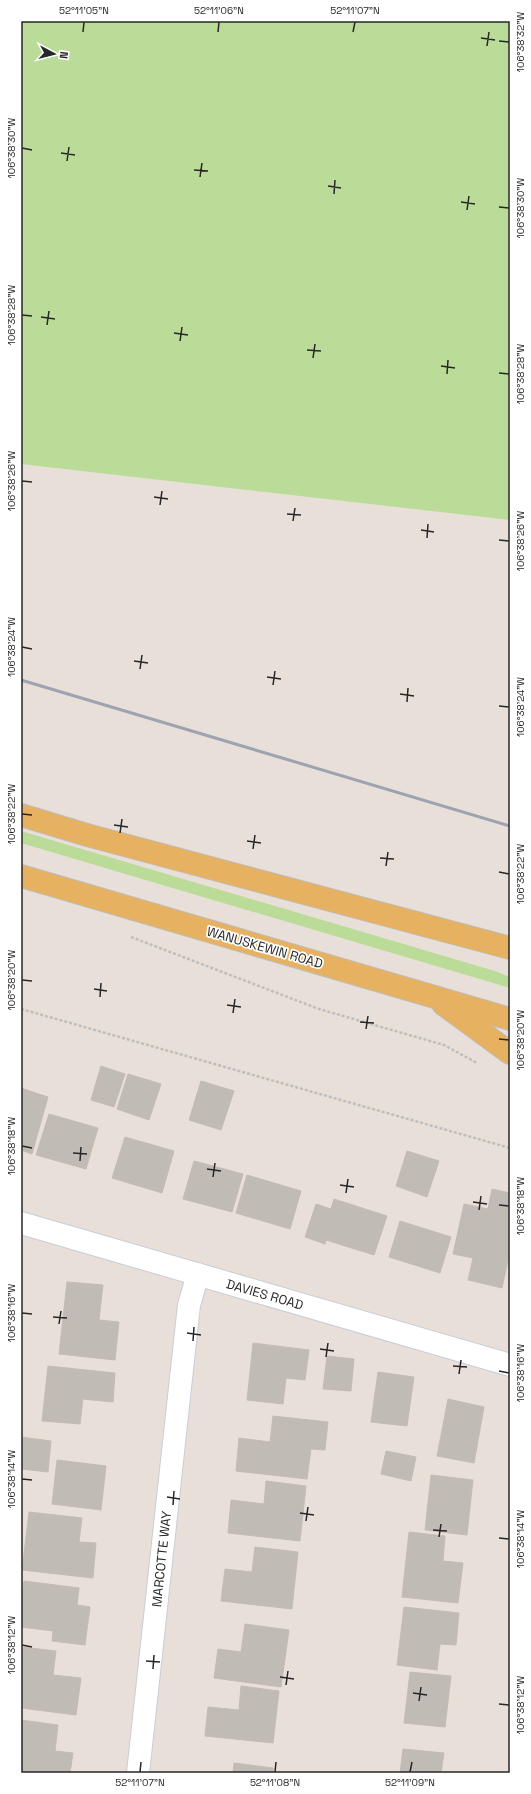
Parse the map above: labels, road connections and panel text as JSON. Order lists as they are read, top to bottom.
{
  "streets": {
    "main road": ["WANUSKEWIN ROAD"],
    "street": ["DAVIES ROAD", "MARCOTTE WAY"]
  },
  "crossings": [
    ["DAVIES ROAD", "MARCOTTE WAY"]
  ],
  "north": "right",
  "coordinates": [
    "52°11'05\"N",
    "52°11'06\"N",
    "52°11'07\"N",
    "106°38'32\"W",
    "106°38'30\"W",
    "106°38'28\"W",
    "106°38'26\"W",
    "106°38'24\"W",
    "106°38'22\"W",
    "106°38'20\"W",
    "106°38'18\"W",
    "106°38'16\"W",
    "106°38'14\"W",
    "106°38'12\"W",
    "52°11'08\"N",
    "52°11'09\"N"
  ]
}
